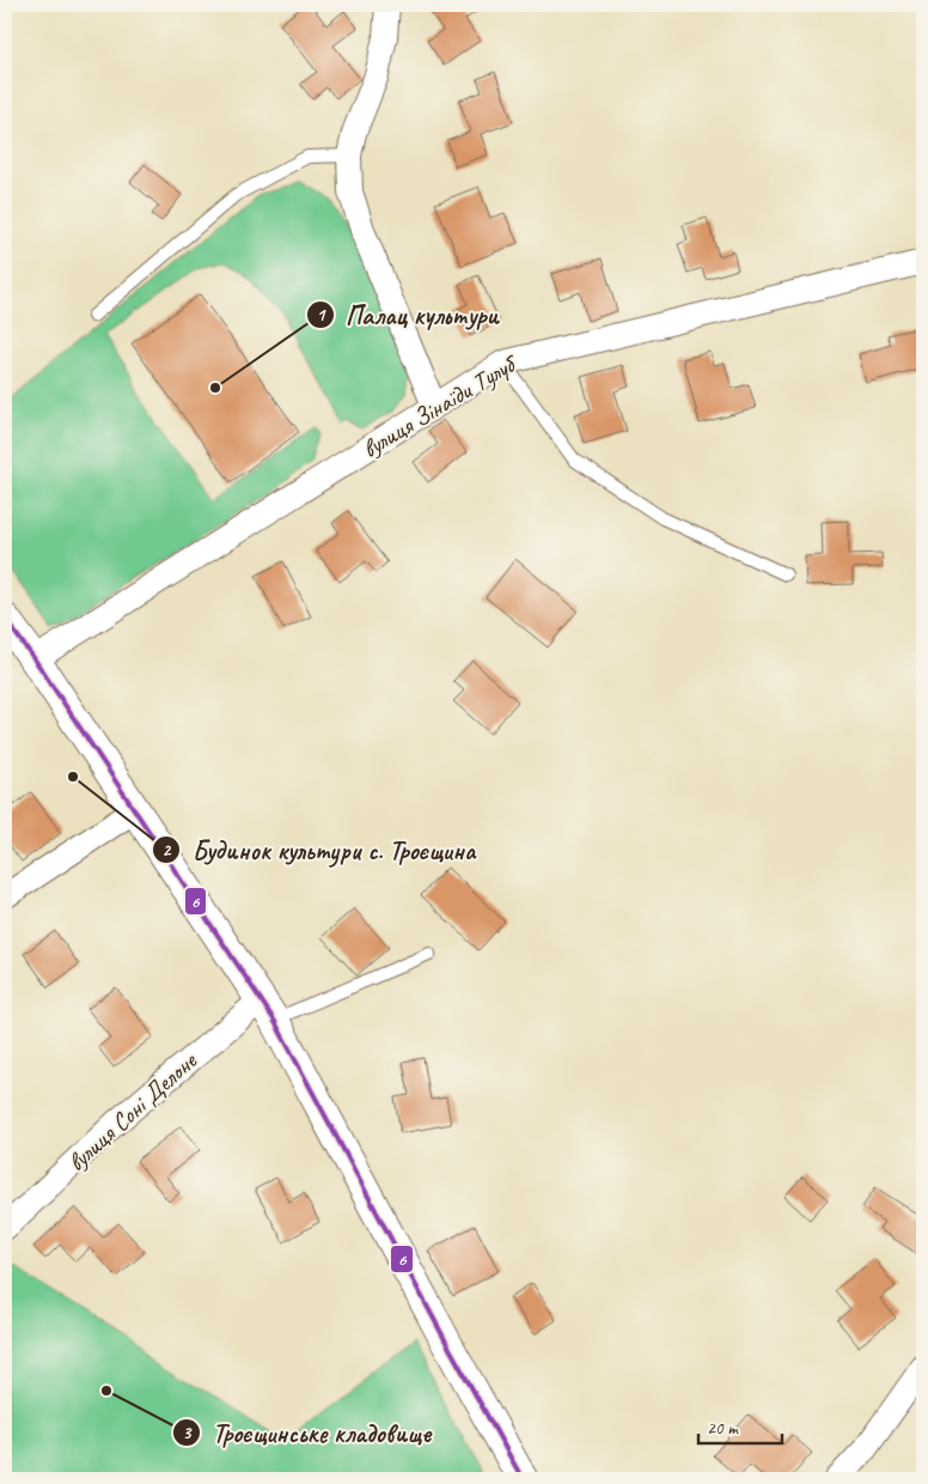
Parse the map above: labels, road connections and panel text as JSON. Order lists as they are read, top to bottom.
{
  "streets": {
    "street": ["вулиця Зінаїди Тулуб", "вулиця Соні Делоне"]
  },
  "places": ["Палац культури", "Будинок культури с. Троєщина", "Троєщинське кладовище"],
  "lines": ["transit line 6"],
  "scale_bar": "20 m"
}
